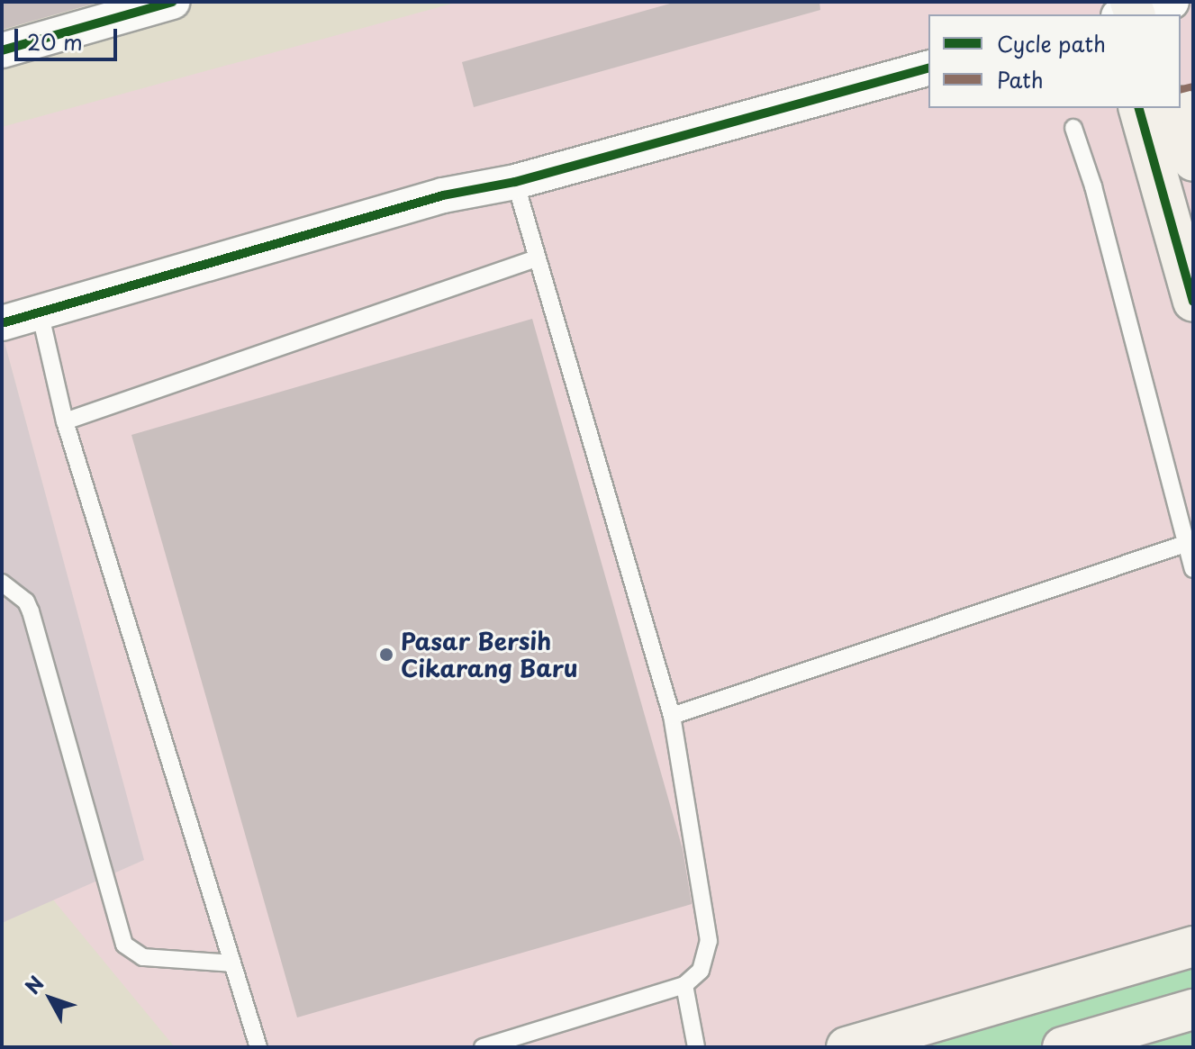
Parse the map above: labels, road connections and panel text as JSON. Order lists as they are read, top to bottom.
{
  "places": ["Pasar Bersih Cikarang Baru"],
  "legend": ["Cycle path", "Path"],
  "scale_bar": "20 m",
  "north": "top left"
}
